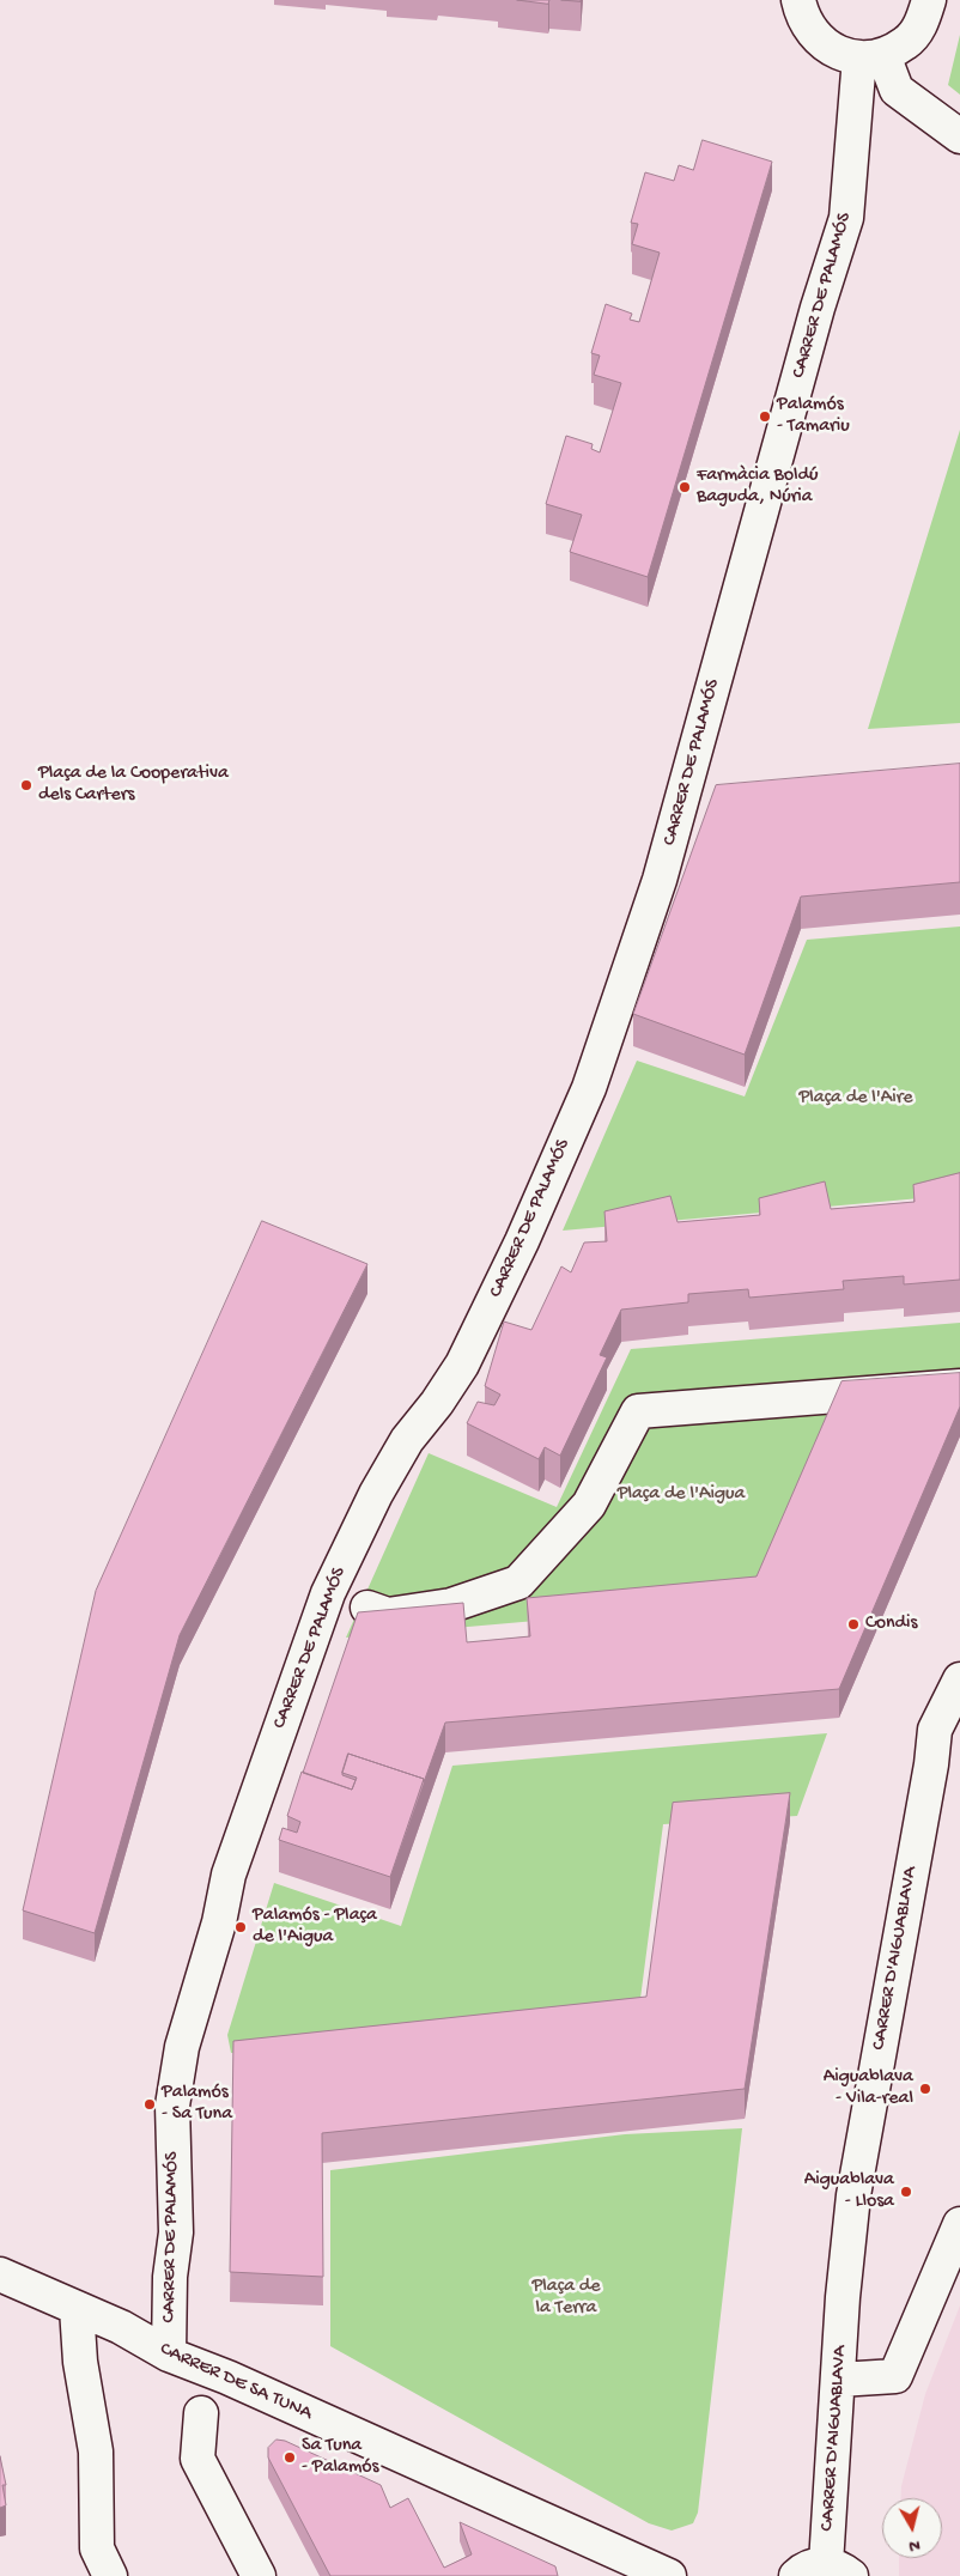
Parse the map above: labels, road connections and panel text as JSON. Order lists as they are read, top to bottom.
{
  "streets": {
    "street": ["CARRER DE PALAMÓS", "CARRER D'AIGUABLAVA", "CARRER DE SA TUNA"]
  },
  "crossings": [
    ["CARRER DE PALAMÓS", "CARRER DE SA TUNA"]
  ],
  "parks": ["Plaça de l'Aire", "Plaça de l'Aigua", "Plaça de la Terra"],
  "places": [
    "Palamós - Tamariu",
    "Farmàcia Boldú Baguda, Núria",
    "Plaça de la Cooperativa dels Carters",
    "Condis",
    "Palamós - Plaça de l'Aigua",
    "Aiguablava - Vila-real",
    "Palamós - Sa Tuna",
    "Aiguablava - Llosa",
    "Sa Tuna - Palamós"
  ],
  "north": "bottom"
}
